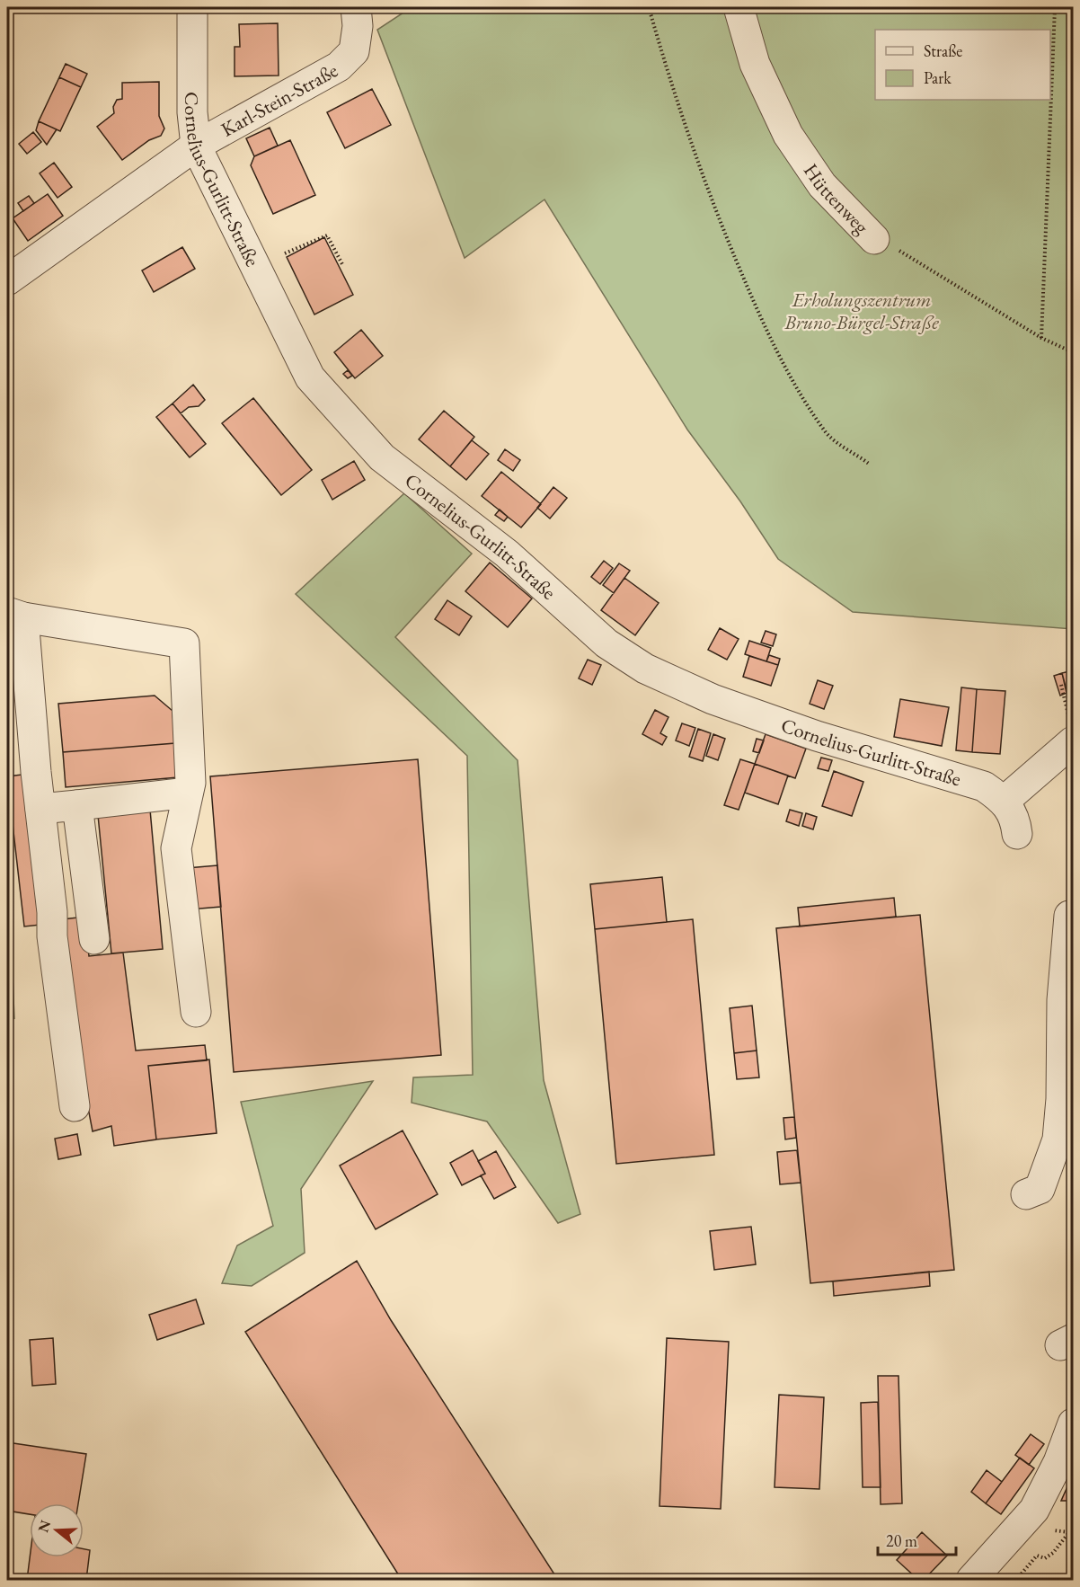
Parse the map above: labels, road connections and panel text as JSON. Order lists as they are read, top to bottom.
{
  "streets": {
    "street": ["Karl-Stein-Straße", "Cornelius-Gurlitt-Straße", "Hüttenweg"]
  },
  "crossings": [
    ["Karl-Stein-Straße", "Cornelius-Gurlitt-Straße"]
  ],
  "parks": ["Erholungszentrum Bruno-Bürgel-Straße"],
  "legend": ["Straße", "Park"],
  "scale_bar": "20 m",
  "north": "left"
}
